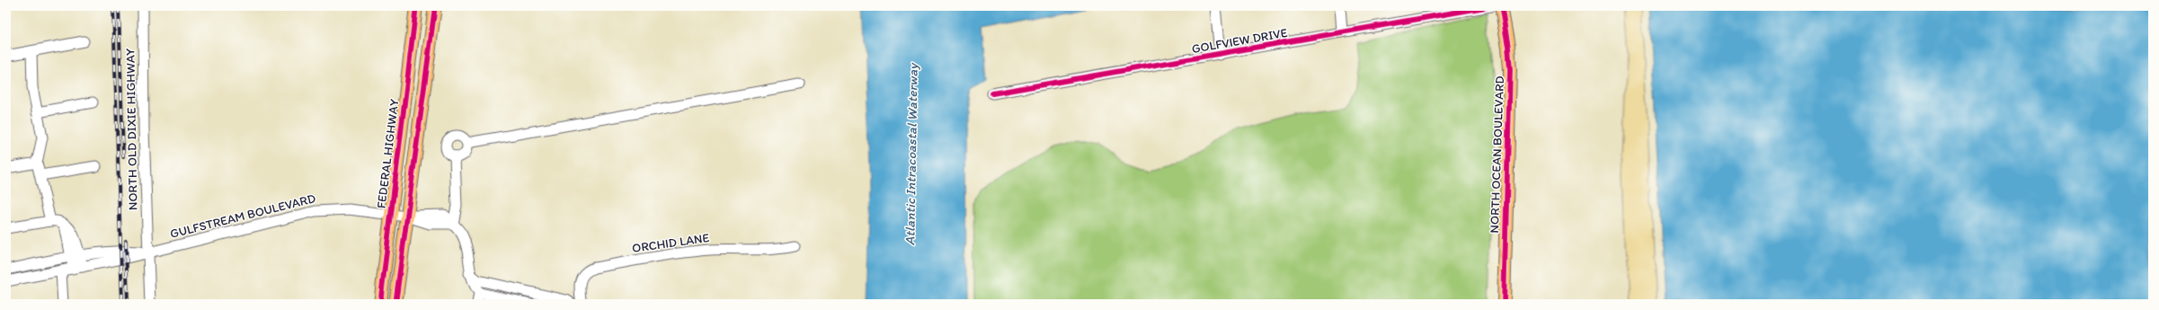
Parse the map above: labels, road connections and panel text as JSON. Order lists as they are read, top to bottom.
{
  "streets": {
    "main road": ["FEDERAL HIGHWAY", "NORTH OCEAN BOULEVARD"],
    "street": [
      "GOLFVIEW DRIVE",
      "NORTH OLD DIXIE HIGHWAY",
      "GULFSTREAM BOULEVARD",
      "ORCHID LANE"
    ]
  },
  "crossings": [
    ["NORTH OLD DIXIE HIGHWAY", "GULFSTREAM BOULEVARD"],
    ["FEDERAL HIGHWAY", "GULFSTREAM BOULEVARD"]
  ],
  "water": ["Atlantic Intracoastal Waterway"]
}
